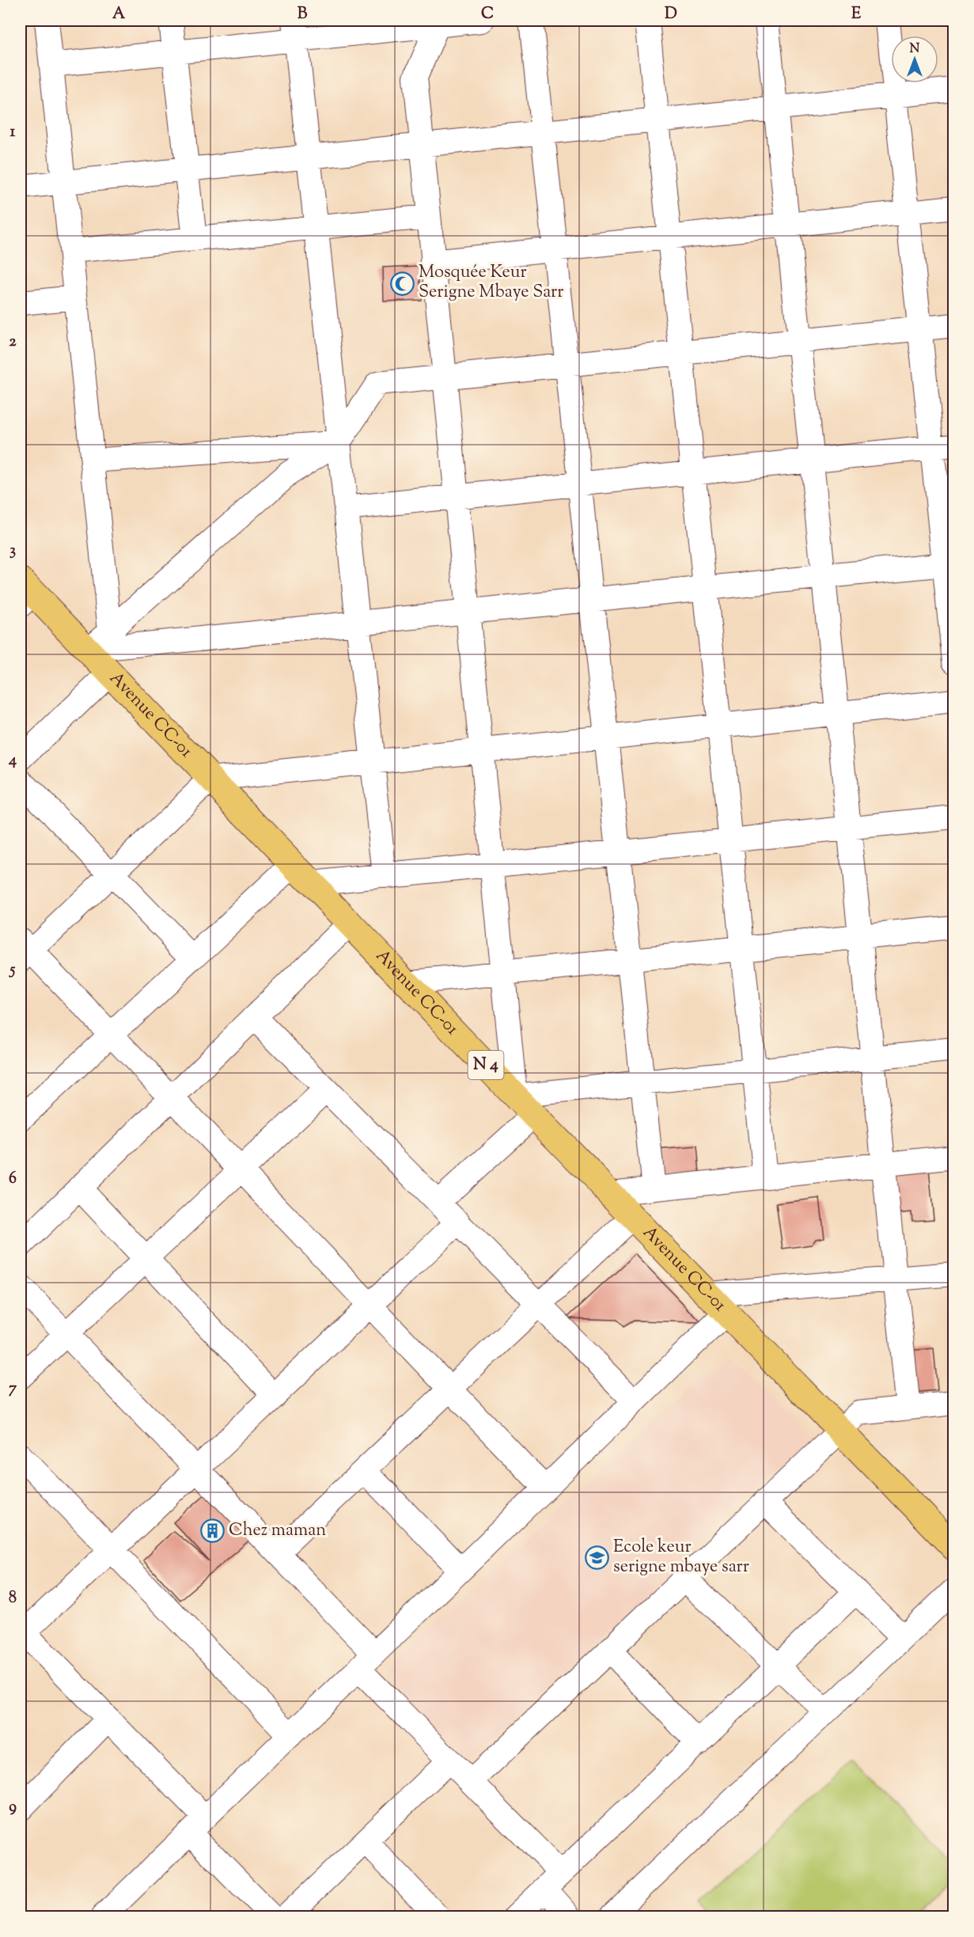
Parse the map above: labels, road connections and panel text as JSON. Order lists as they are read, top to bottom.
{
  "streets": {
    "main road": ["Avenue CC-01", "N 4"]
  },
  "places": {
    "mosque": ["Mosquée Keur Serigne Mbaye Sarr"],
    "building": ["Chez maman"],
    "school or university": ["Ecole keur serigne mbaye sarr"]
  },
  "north": "top",
  "grid": {
    "columns": [
      "A",
      "B",
      "C",
      "D",
      "E"
    ],
    "rows": [
      "1",
      "2",
      "3",
      "4",
      "5",
      "6",
      "7",
      "8",
      "9"
    ]
  }
}
